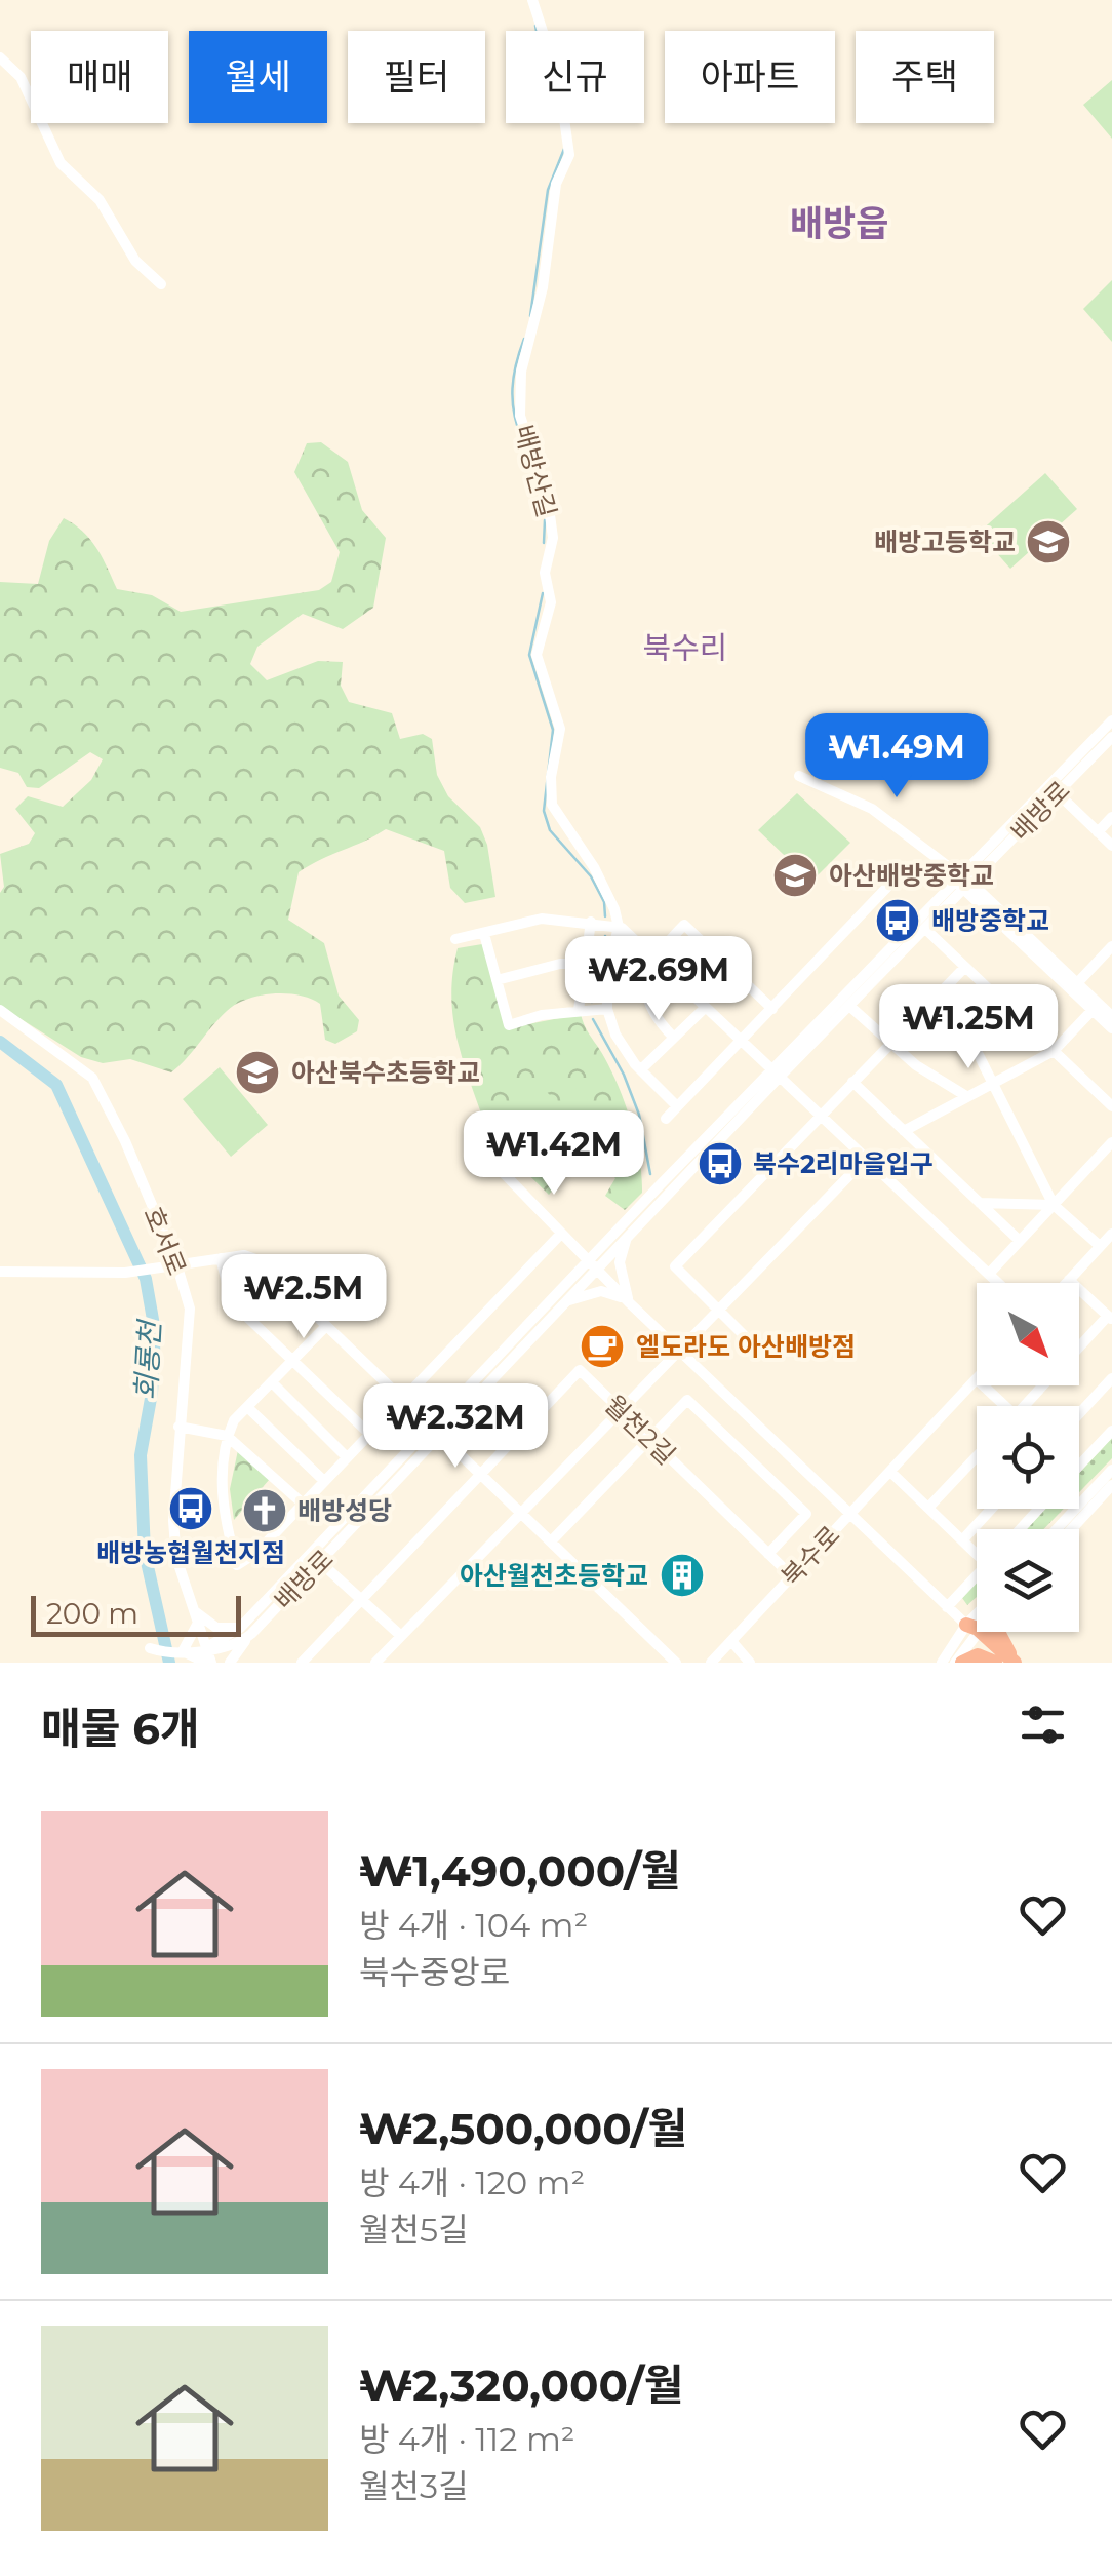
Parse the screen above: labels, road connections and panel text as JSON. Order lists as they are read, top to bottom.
{
  "streets": {
    "street": [
      "배방산길",
      "배방로",
      "호서로",
      "월천2길",
      "북수로"
    ]
  },
  "crossings": [
    ["배방로", "호서로"],
    ["월천2길", "북수로"]
  ],
  "districts": ["배방읍", "북수리"],
  "water": ["회룡천"],
  "places": {
    "school or university": ["배방고등학교", "아산배방중학교", "아산북수초등학교"],
    "bus stop": ["배방중학교", "북수2리마을입구", "배방농협월천지점"],
    "cafe": ["엘도라도 아산배방점"],
    "church": ["배방성당"],
    "building": ["아산월천초등학교"]
  },
  "scale_bar": "200 m",
  "north": "bottom right",
  "page": {
    "chip": [
      "매매",
      "월세",
      "필터",
      "신규",
      "아파트",
      "주택"
    ],
    "price": [
      "₩1.49M",
      "₩2.69M",
      "₩1.25M",
      "₩1.42M",
      "₩2.5M",
      "₩2.32M"
    ],
    "scale": "200 m",
    "heading": "매물 6개",
    "list": [
      {
        "name": "₩1,490,000/월",
        "note": "방 4개 · 104 m² · 북수중앙로"
      },
      {
        "name": "₩2,500,000/월",
        "note": "방 4개 · 120 m² · 월천5길"
      },
      {
        "name": "₩2,320,000/월",
        "note": "방 4개 · 112 m² · 월천3길"
      }
    ]
  }
}
